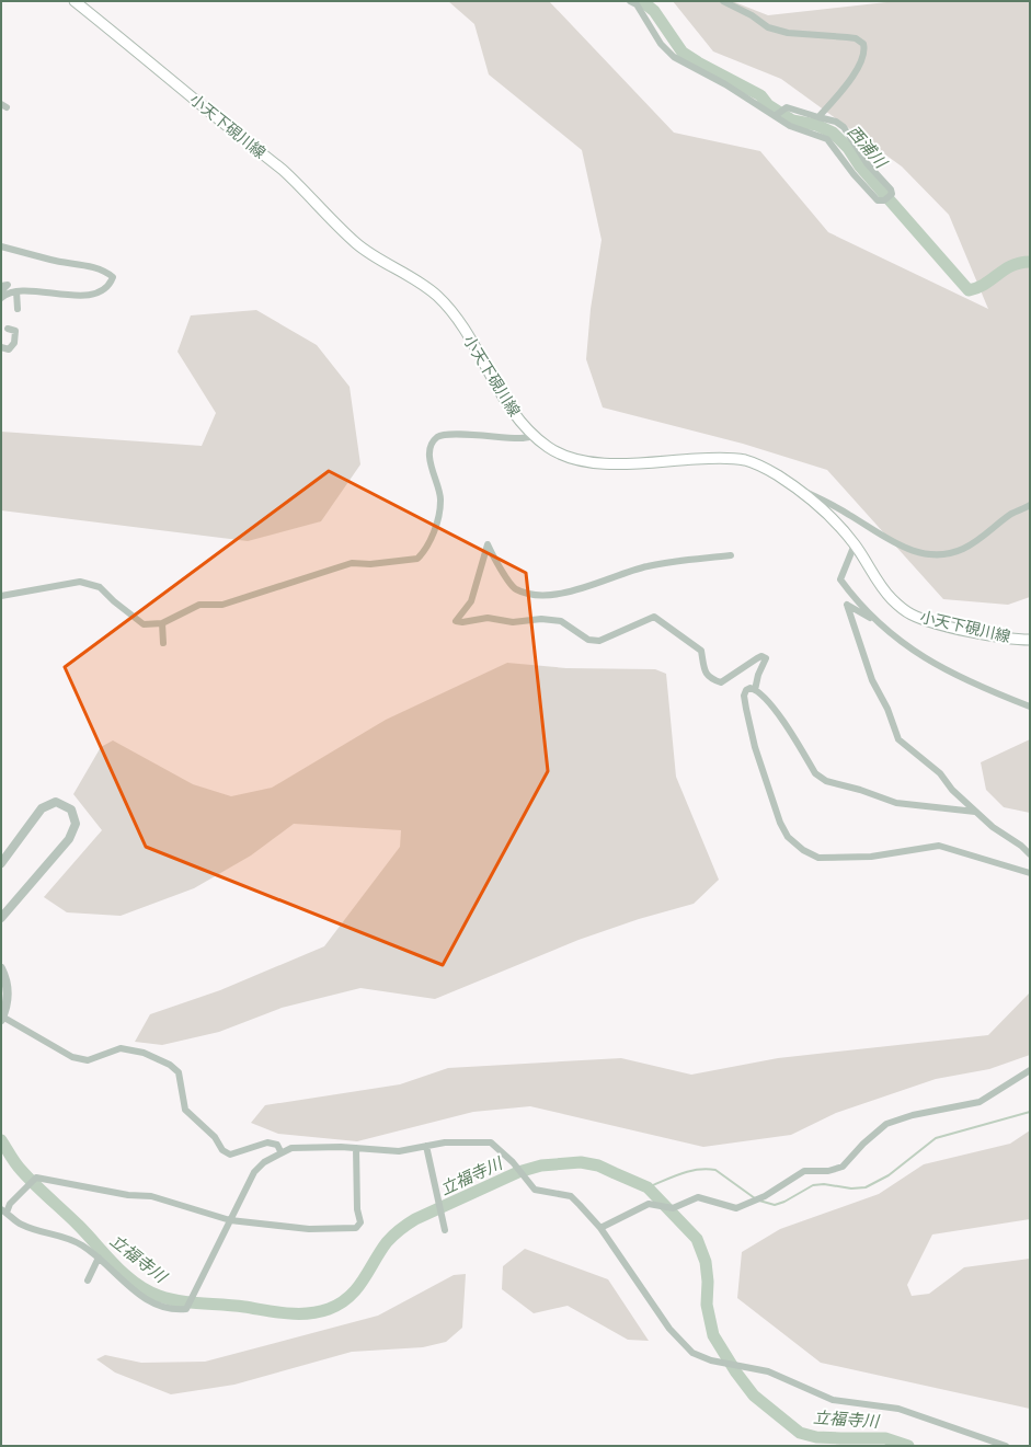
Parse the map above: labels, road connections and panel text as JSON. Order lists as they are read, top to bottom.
{
  "streets": {
    "main road": ["小天下硯川線"]
  },
  "water": ["西浦川", "立福寺川"]
}
